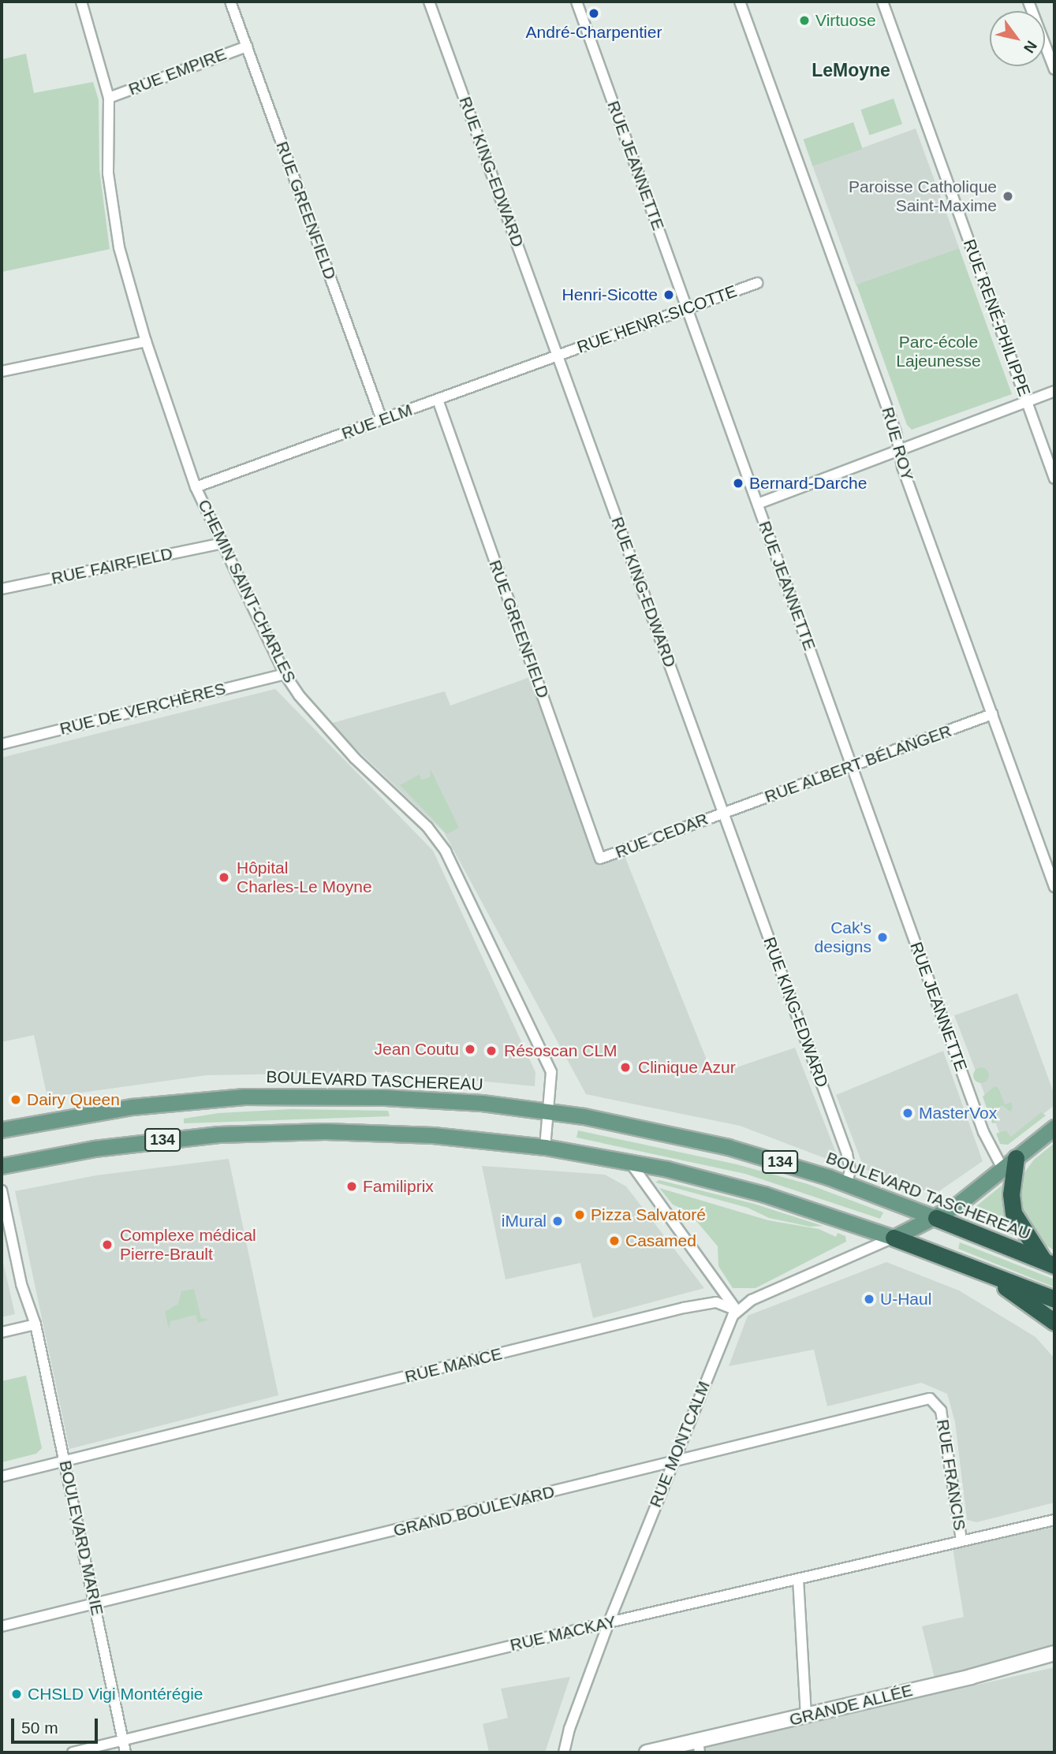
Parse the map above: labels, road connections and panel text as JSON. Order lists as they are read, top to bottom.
{
  "streets": {
    "highway": ["BOULEVARD TASCHEREAU", "134"],
    "main road": ["GRANDE ALLÉE"],
    "street": [
      "RUE EMPIRE",
      "RUE JEANNETTE",
      "RUE KING-EDWARD",
      "RUE GREENFIELD",
      "RUE RENÉ-PHILIPPE",
      "RUE HENRI-SICOTTE",
      "RUE ELM",
      "RUE ROY",
      "RUE FAIRFIELD",
      "CHEMIN SAINT-CHARLES",
      "RUE DE VERCHÈRES",
      "RUE ALBERT BÉLANGER",
      "RUE CEDAR",
      "RUE MANCE",
      "RUE MONTCALM",
      "RUE FRANCIS",
      "GRAND BOULEVARD",
      "BOULEVARD MARIE",
      "RUE MACKAY"
    ]
  },
  "crossings": [
    ["RUE EMPIRE", "RUE GREENFIELD"],
    ["RUE EMPIRE", "CHEMIN SAINT-CHARLES"],
    ["RUE JEANNETTE", "RUE HENRI-SICOTTE"],
    ["RUE JEANNETTE", "RUE ALBERT BÉLANGER"],
    ["RUE KING-EDWARD", "RUE HENRI-SICOTTE"],
    ["RUE KING-EDWARD", "RUE ELM"],
    ["RUE KING-EDWARD", "RUE ALBERT BÉLANGER"],
    ["RUE KING-EDWARD", "RUE CEDAR"],
    ["RUE KING-EDWARD", "BOULEVARD TASCHEREAU"],
    ["RUE GREENFIELD", "RUE ELM"],
    ["RUE GREENFIELD", "RUE CEDAR"],
    ["RUE HENRI-SICOTTE", "RUE ELM"],
    ["RUE ELM", "CHEMIN SAINT-CHARLES"],
    ["RUE ROY", "RUE ALBERT BÉLANGER"],
    ["RUE FAIRFIELD", "CHEMIN SAINT-CHARLES"],
    ["CHEMIN SAINT-CHARLES", "RUE DE VERCHÈRES"],
    ["CHEMIN SAINT-CHARLES", "BOULEVARD TASCHEREAU"],
    ["CHEMIN SAINT-CHARLES", "134"],
    ["RUE ALBERT BÉLANGER", "RUE CEDAR"],
    ["RUE MANCE", "RUE MONTCALM"],
    ["RUE MANCE", "BOULEVARD MARIE"],
    ["RUE MONTCALM", "GRAND BOULEVARD"],
    ["RUE MONTCALM", "RUE MACKAY"],
    ["RUE FRANCIS", "GRAND BOULEVARD"],
    ["RUE FRANCIS", "RUE MACKAY"],
    ["GRAND BOULEVARD", "BOULEVARD MARIE"],
    ["BOULEVARD MARIE", "RUE MACKAY"]
  ],
  "districts": ["LeMoyne"],
  "parks": ["Parc-école Lajeunesse"],
  "places": [
    "André-Charpentier",
    "Virtuose",
    "Paroisse Catholique Saint-Maxime",
    "Henri-Sicotte",
    "Bernard-Darche",
    "Hôpital Charles-Le Moyne",
    "Cak's designs",
    "Jean Coutu",
    "Résoscan CLM",
    "Clinique Azur",
    "Dairy Queen",
    "MasterVox",
    "Familiprix",
    "Pizza Salvatoré",
    "iMural",
    "Casamed",
    "Complexe médical Pierre-Brault",
    "U-Haul",
    "CHSLD Vigi Montérégie"
  ],
  "scale_bar": "50 m",
  "north": "bottom right"
}
